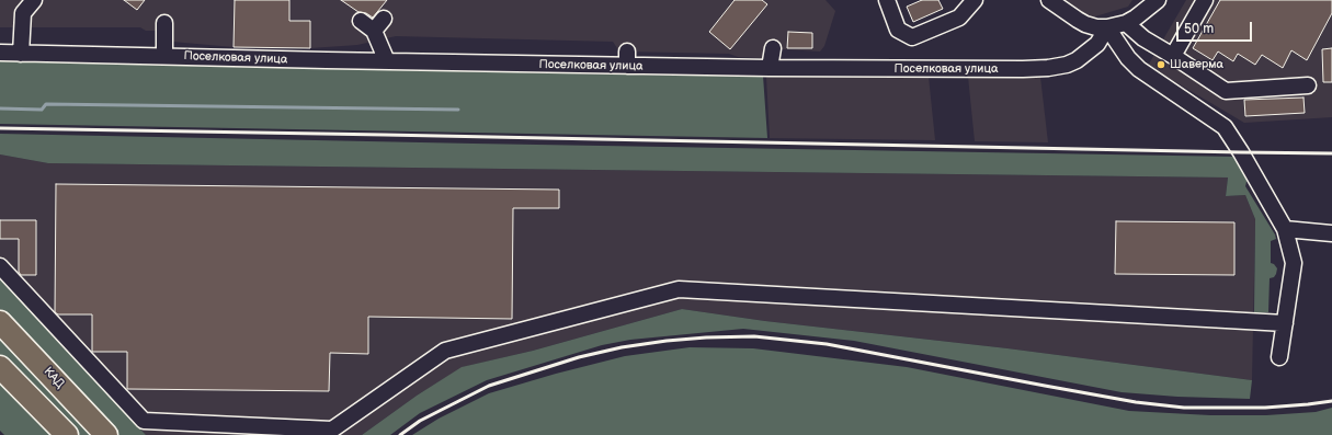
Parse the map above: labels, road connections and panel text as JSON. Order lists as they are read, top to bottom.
{
  "streets": {
    "highway": ["КАД"],
    "street": ["Поселковая улица"]
  },
  "places": ["Шаверма"],
  "scale_bar": "50 m"
}
